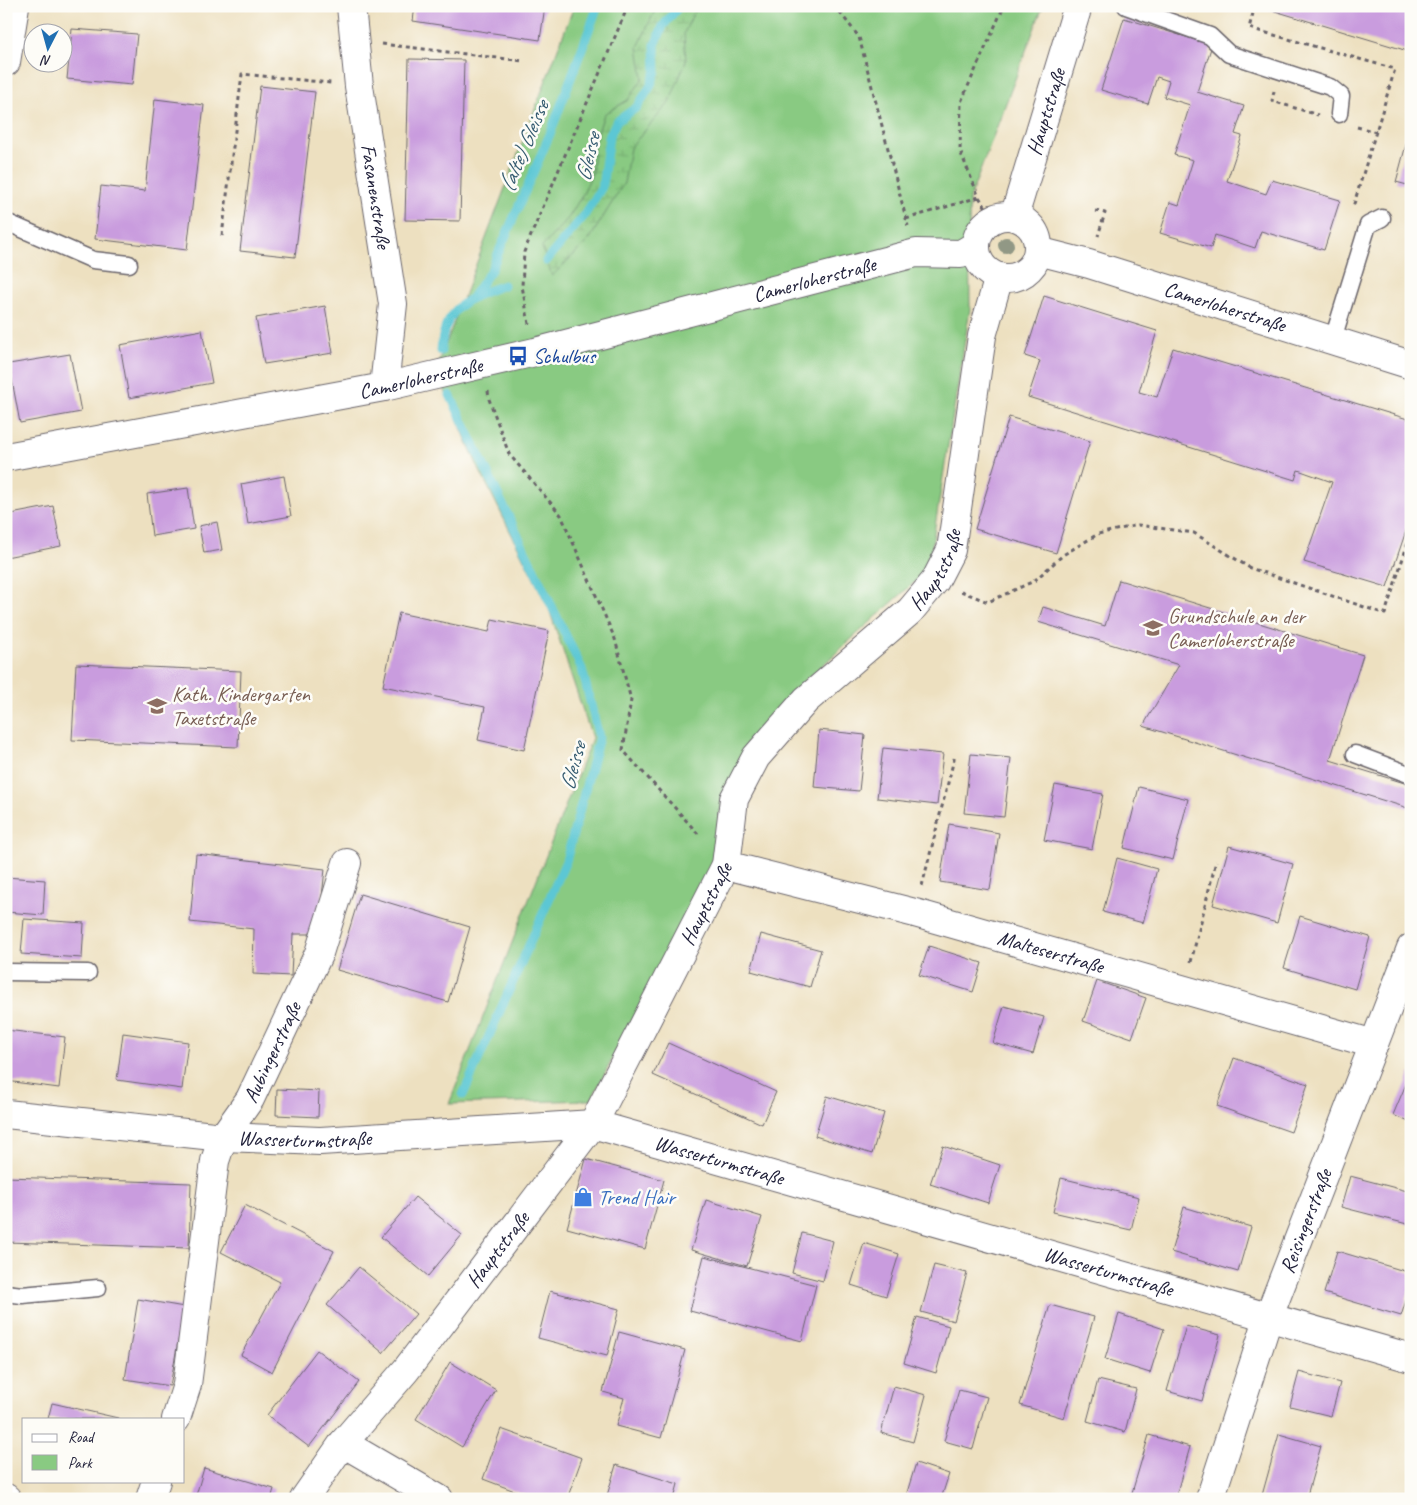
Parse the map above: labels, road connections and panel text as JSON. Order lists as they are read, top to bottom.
{
  "streets": {
    "street": [
      "Hauptstraße",
      "Fasanenstraße",
      "Camerloherstraße",
      "Malteserstraße",
      "Aubingerstraße",
      "Wasserturmstraße",
      "Reisingerstraße"
    ]
  },
  "crossings": [
    ["Hauptstraße", "Camerloherstraße"],
    ["Hauptstraße", "Malteserstraße"],
    ["Hauptstraße", "Wasserturmstraße"],
    ["Fasanenstraße", "Camerloherstraße"],
    ["Malteserstraße", "Reisingerstraße"],
    ["Aubingerstraße", "Wasserturmstraße"],
    ["Wasserturmstraße", "Reisingerstraße"]
  ],
  "water": ["(alte) Gleisse", "Gleisse"],
  "places": {
    "bus stop": ["Schulbus"],
    "school or university": ["Grundschule an der Camerloherstraße", "Kath. Kindergarten Taxetstraße"],
    "shop": ["Trend Hair"]
  },
  "legend": ["Road", "Park"],
  "north": "bottom"
}
